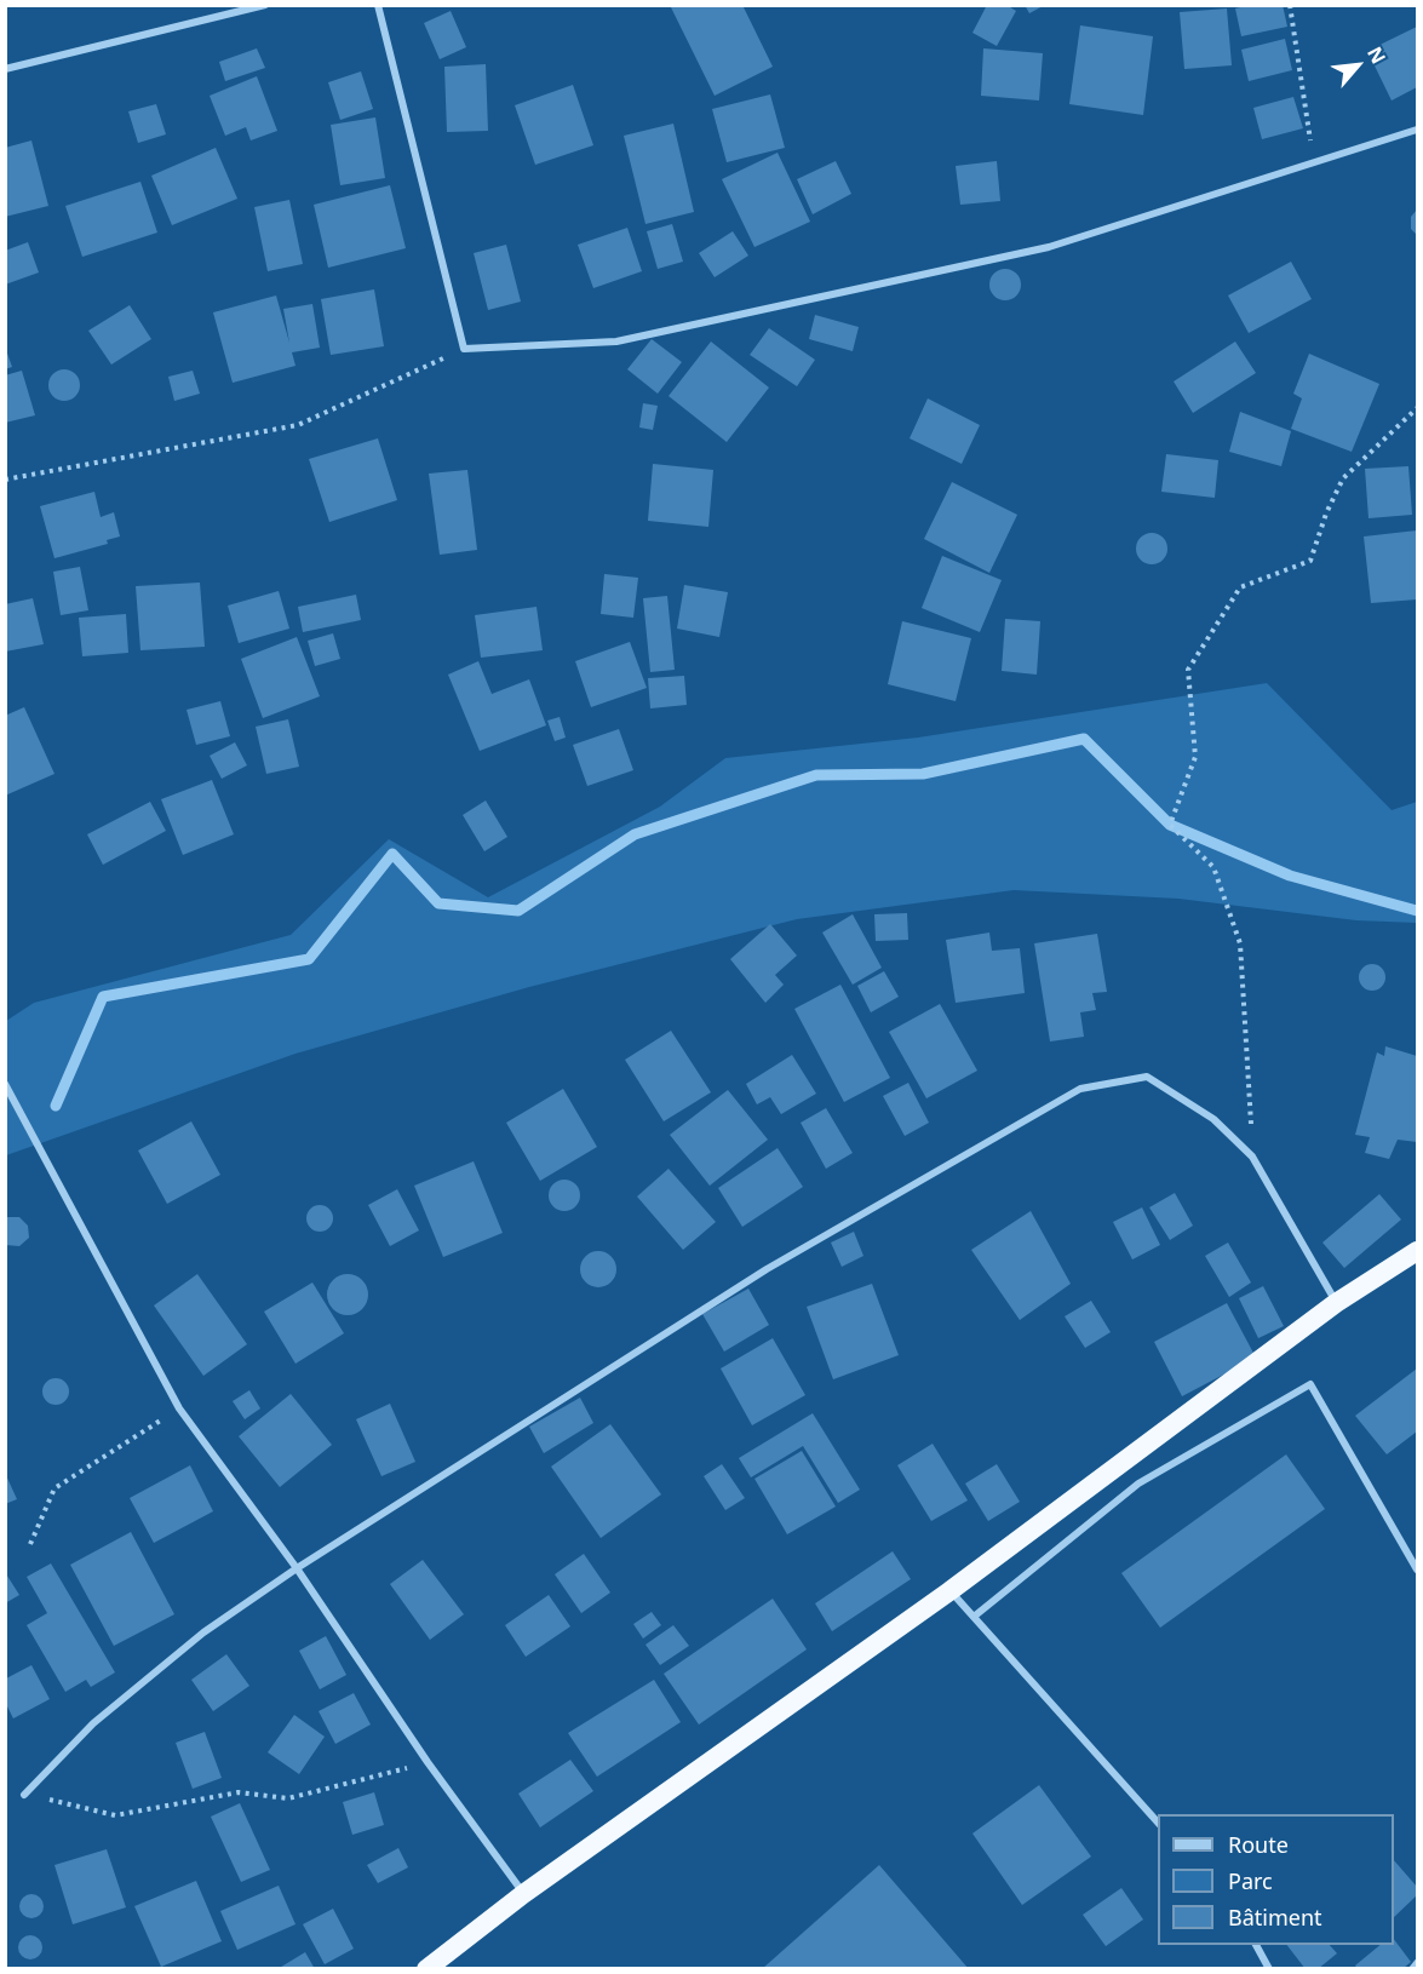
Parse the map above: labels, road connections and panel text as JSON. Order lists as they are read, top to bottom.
{
  "legend": ["Route", "Parc", "Bâtiment"],
  "north": "top right"
}
